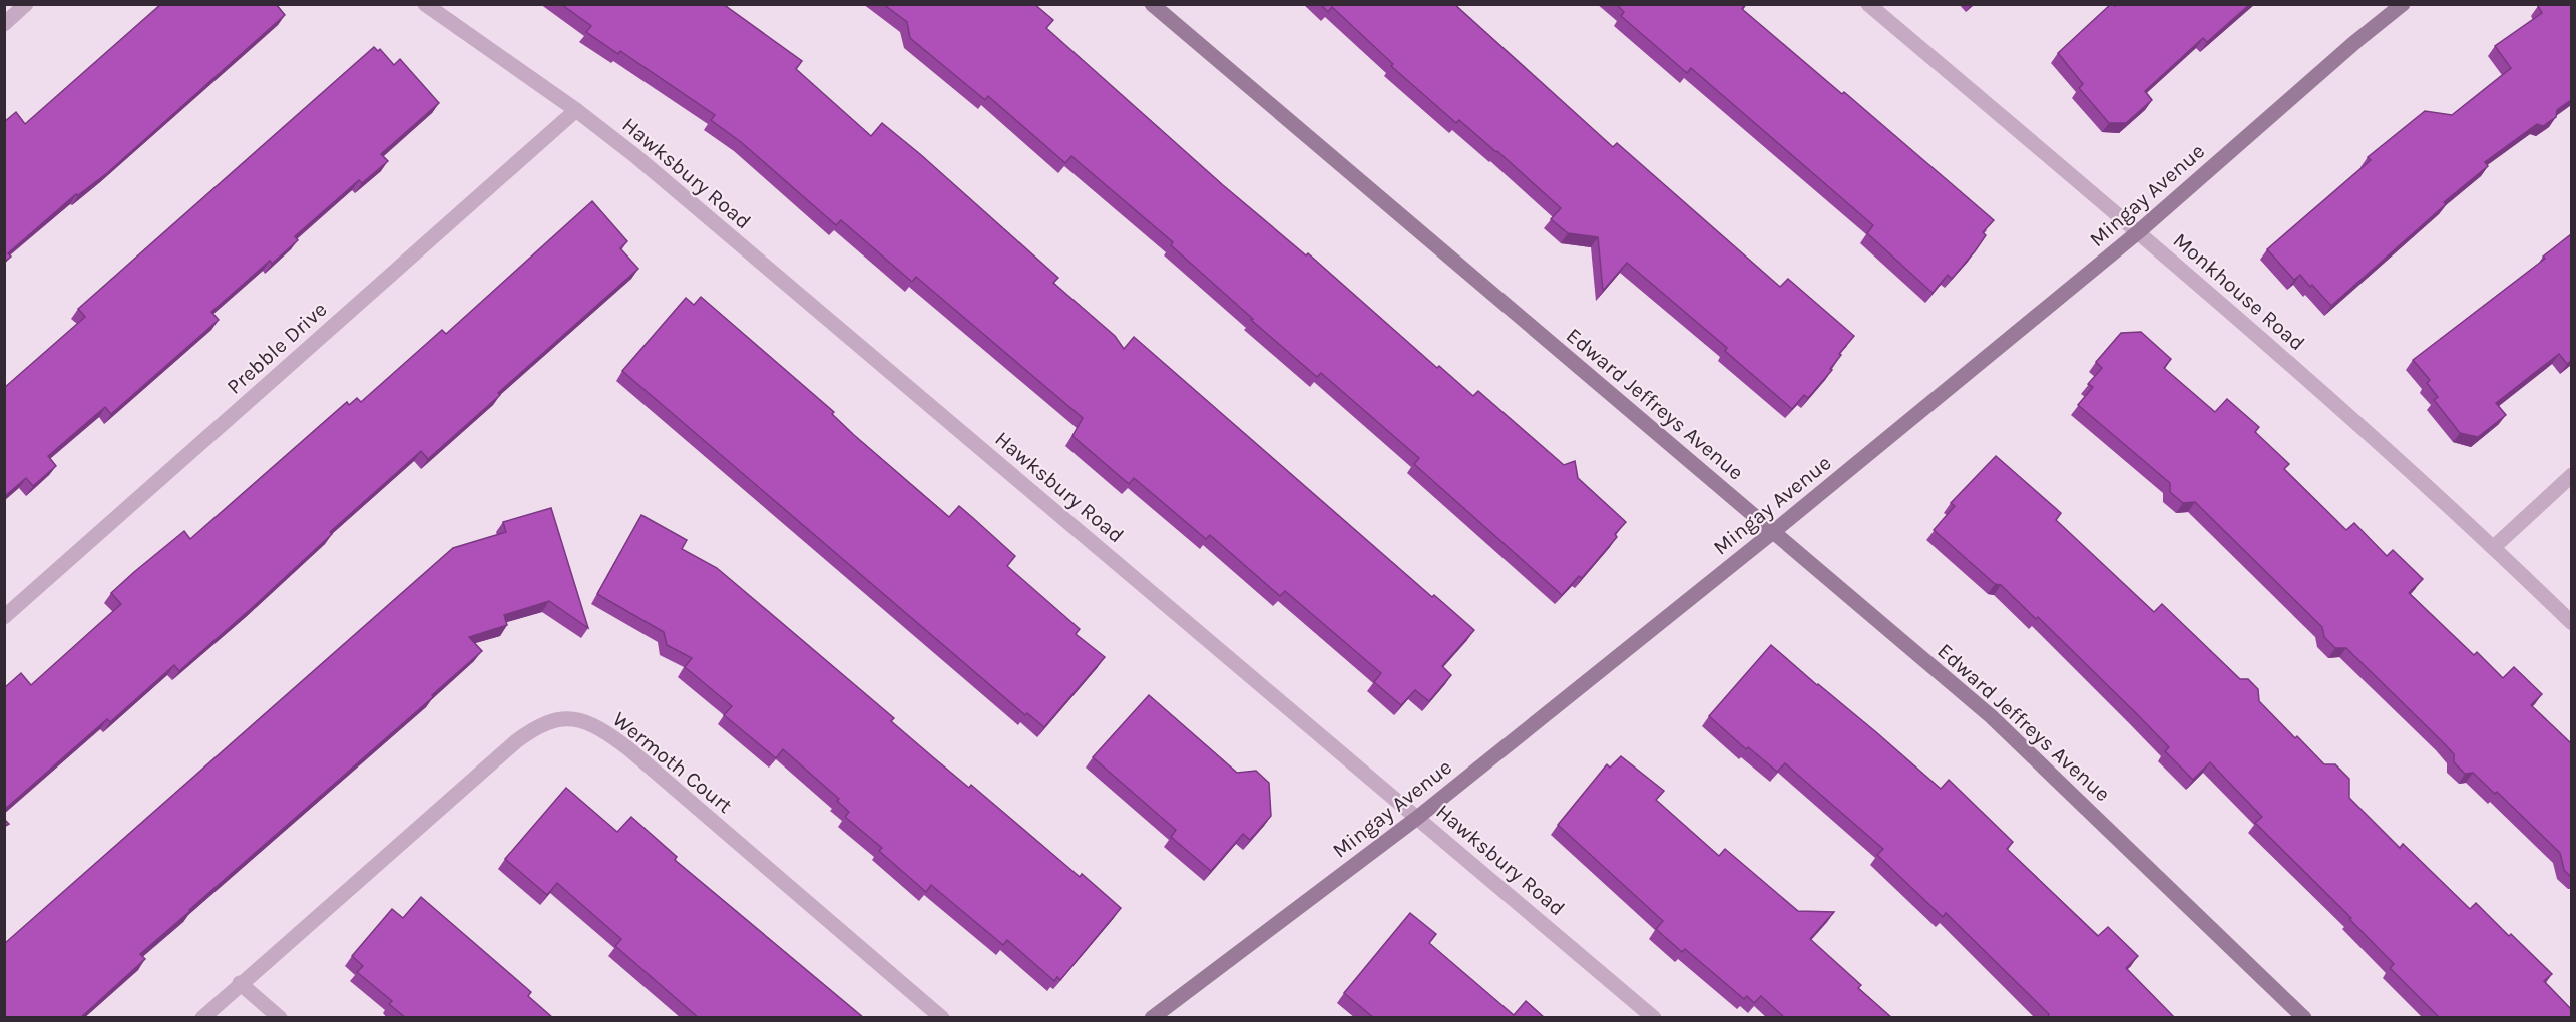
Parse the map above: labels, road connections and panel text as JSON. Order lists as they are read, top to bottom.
{
  "streets": {
    "street": [
      "Hawksbury Road",
      "Mingay Avenue",
      "Monkhouse Road",
      "Prebble Drive",
      "Edward Jeffreys Avenue",
      "Wermoth Court"
    ]
  },
  "crossings": [
    ["Hawksbury Road", "Mingay Avenue"],
    ["Hawksbury Road", "Prebble Drive"],
    ["Mingay Avenue", "Monkhouse Road"],
    ["Mingay Avenue", "Edward Jeffreys Avenue"]
  ]
}
